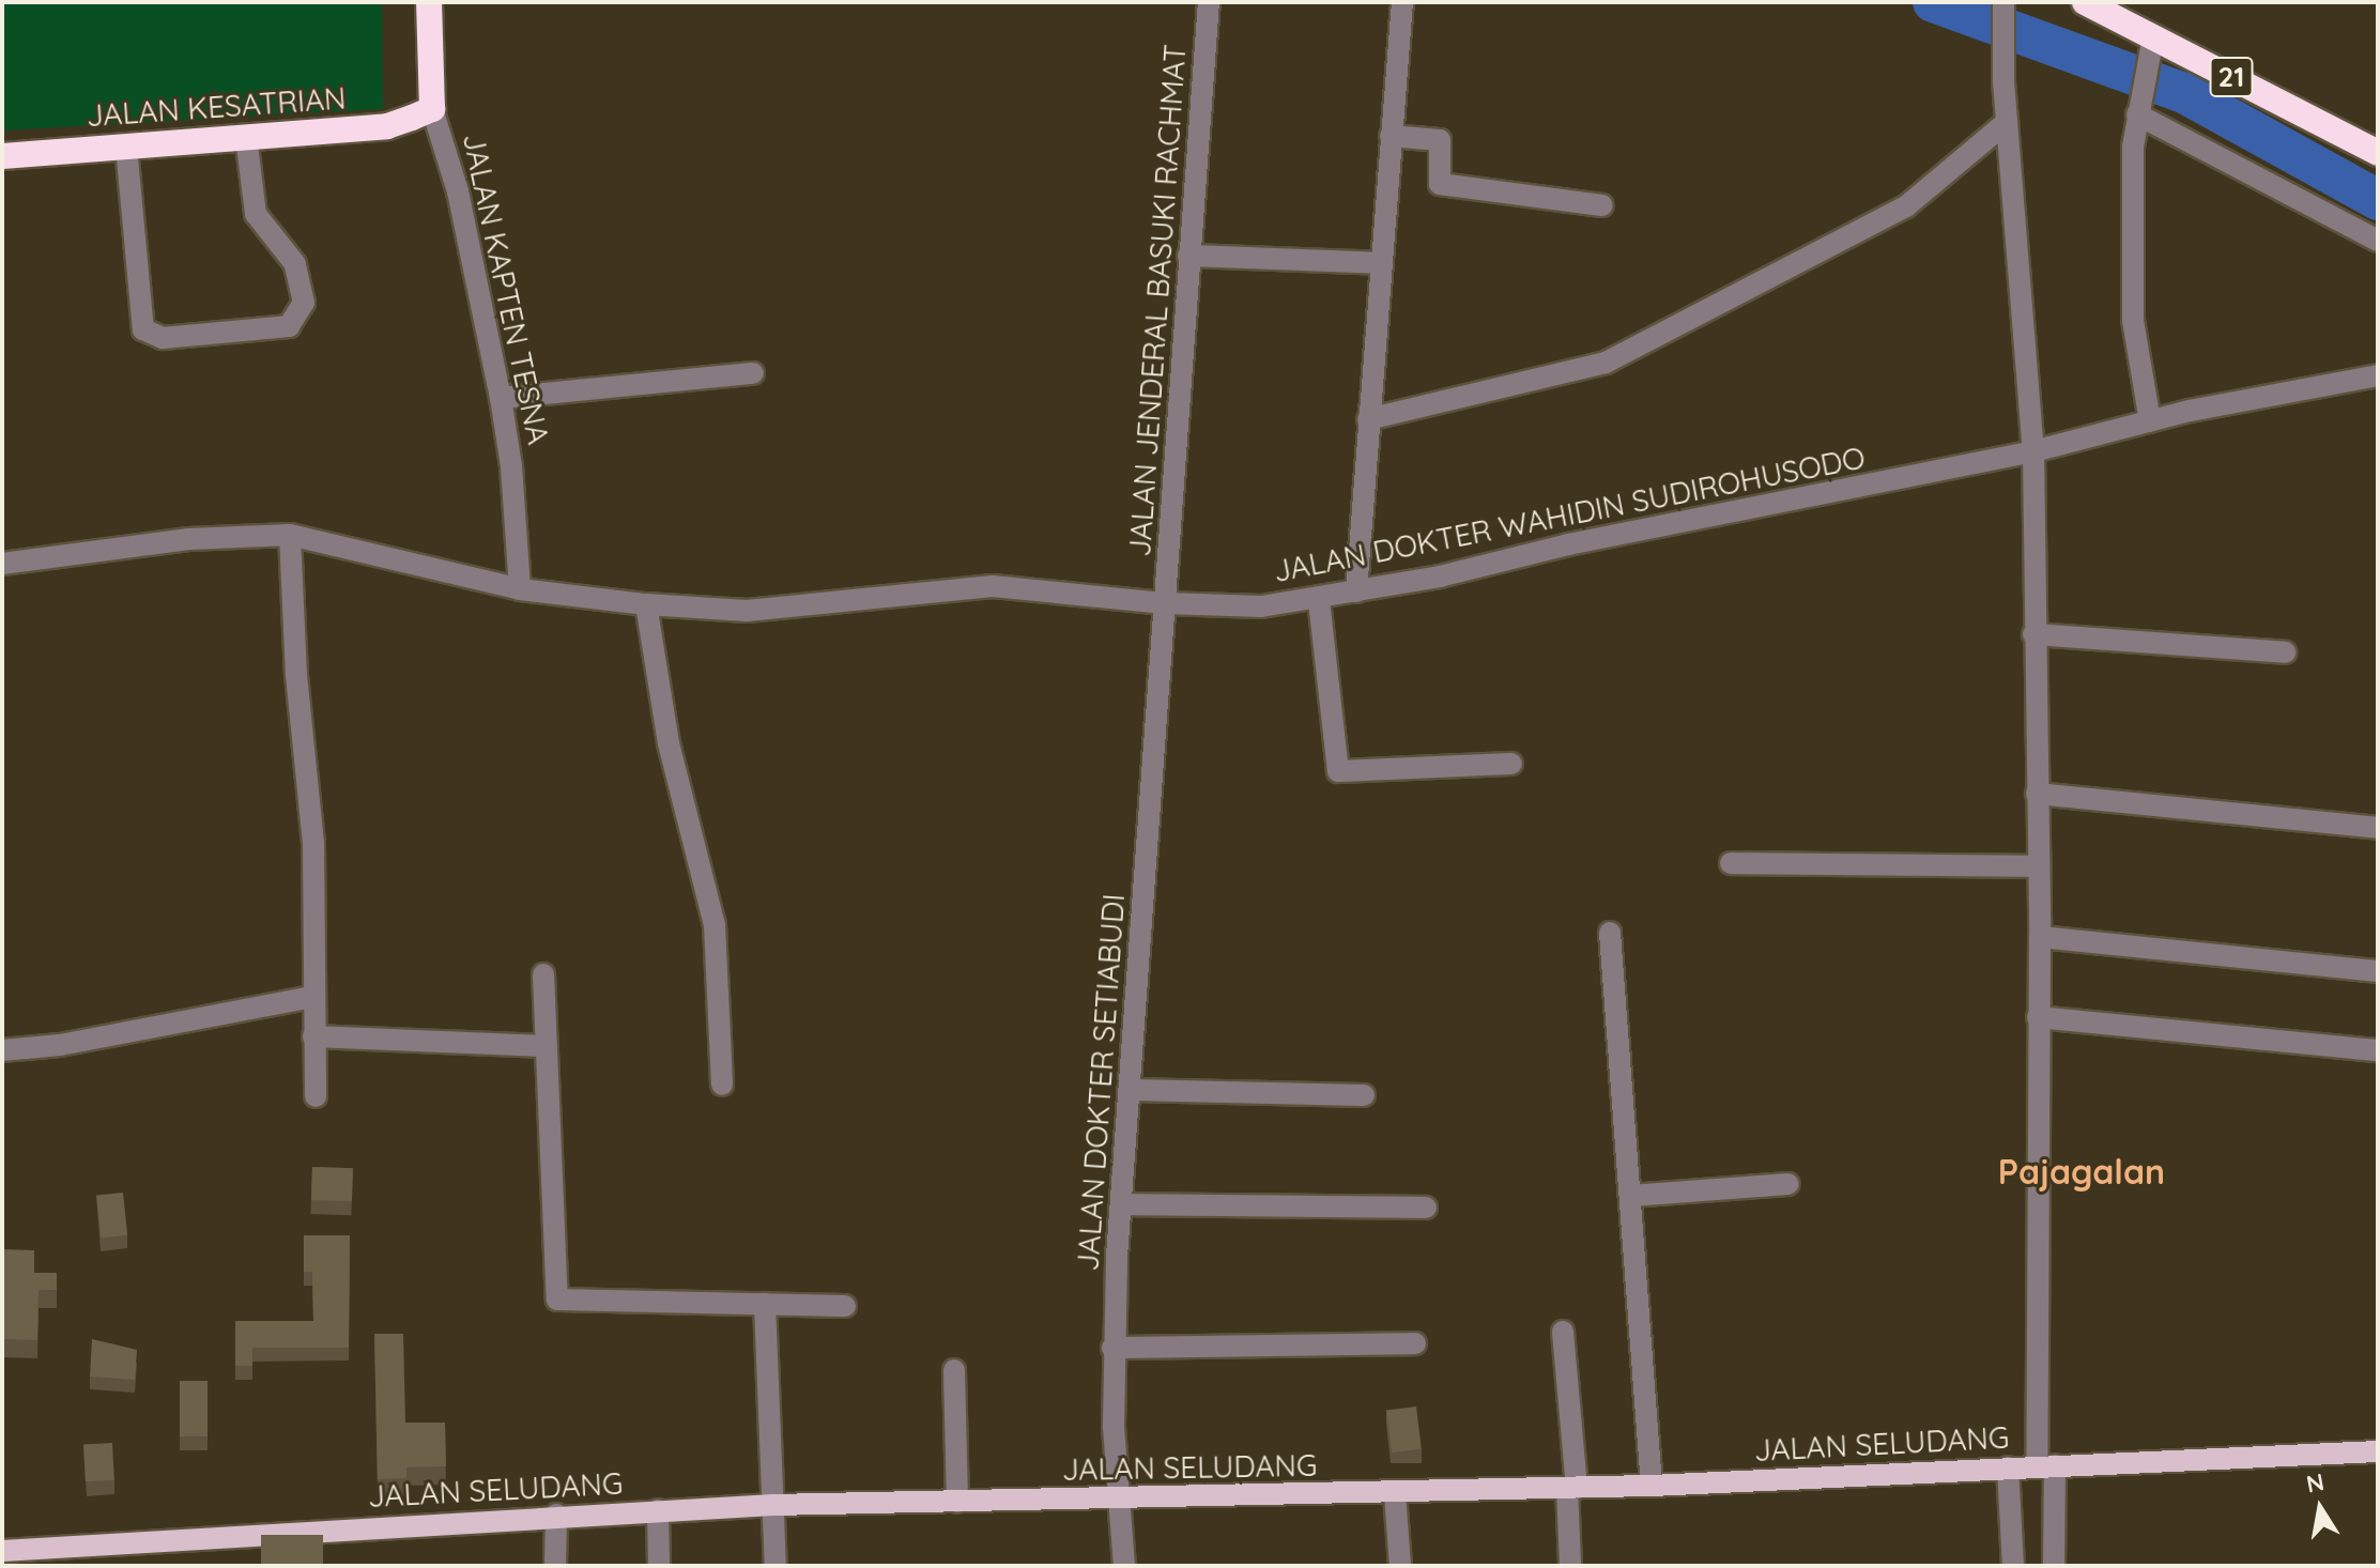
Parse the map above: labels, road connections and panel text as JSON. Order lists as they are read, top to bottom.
{
  "streets": {
    "highway": ["21", "JALAN KESATRIAN", "JALAN KAPTEN TESNA"],
    "main road": ["JALAN SELUDANG"],
    "street": ["JALAN JENDERAL BASUKI RACHMAT", "JALAN DOKTER WAHIDIN SUDIROHUSODO", "JALAN DOKTER SETIABUDI"]
  },
  "crossings": [
    ["JALAN KESATRIAN", "JALAN KAPTEN TESNA"],
    ["JALAN KAPTEN TESNA", "JALAN DOKTER WAHIDIN SUDIROHUSODO"],
    ["JALAN JENDERAL BASUKI RACHMAT", "JALAN DOKTER WAHIDIN SUDIROHUSODO"],
    ["JALAN JENDERAL BASUKI RACHMAT", "JALAN DOKTER SETIABUDI"],
    ["JALAN DOKTER WAHIDIN SUDIROHUSODO", "JALAN DOKTER SETIABUDI"],
    ["JALAN DOKTER SETIABUDI", "JALAN SELUDANG"]
  ],
  "districts": ["Pajagalan"],
  "north": "top"
}
